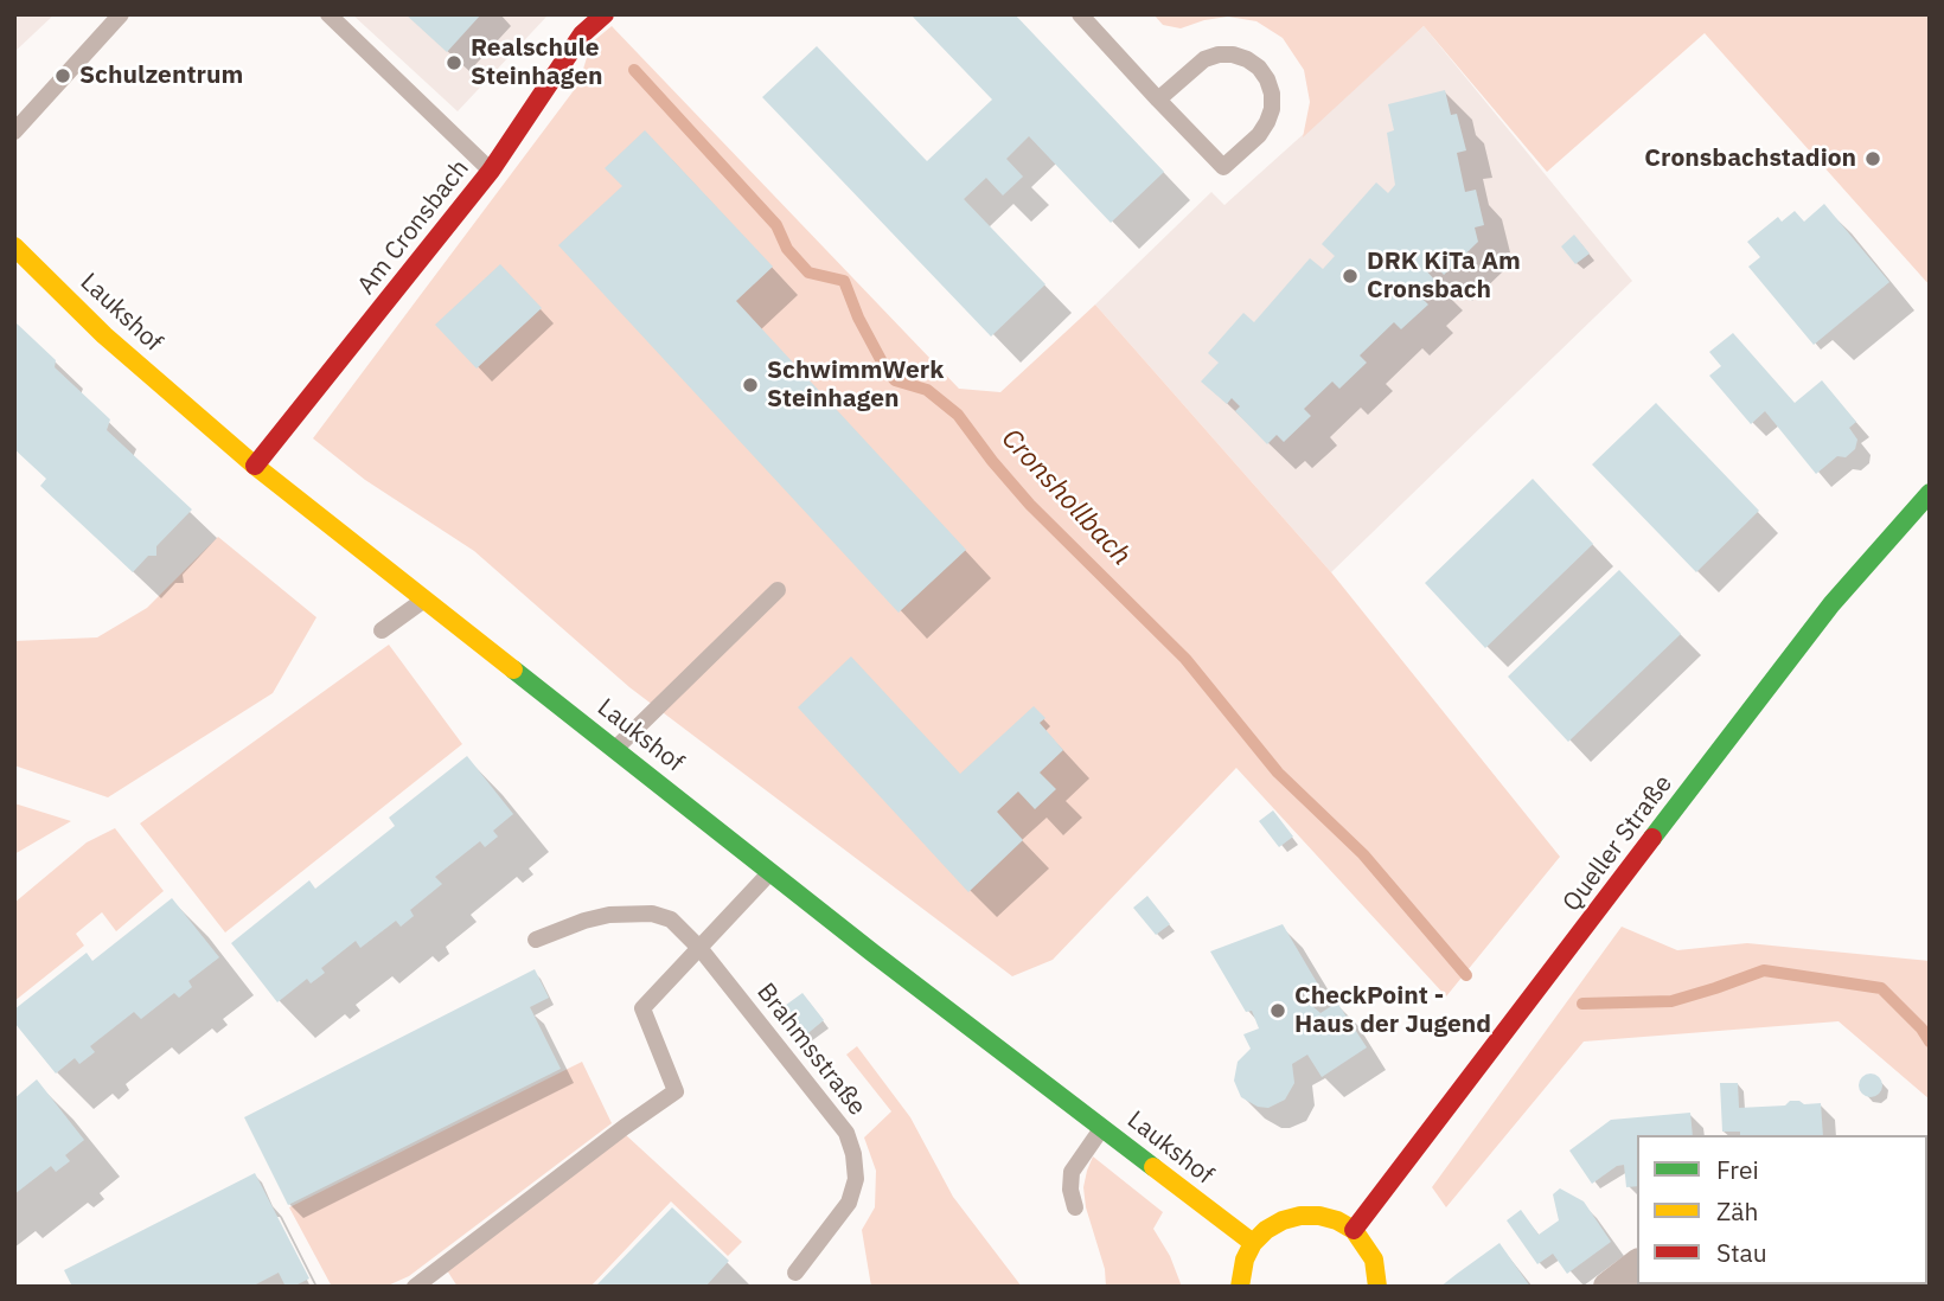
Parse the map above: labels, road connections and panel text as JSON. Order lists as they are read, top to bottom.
{
  "streets": {
    "street": ["Am Cronsbach", "Laukshof", "Queller Straße"],
    "lane": ["Brahmsstraße"]
  },
  "crossings": [
    ["Am Cronsbach", "Laukshof"]
  ],
  "water": ["Cronshollbach"],
  "places": [
    "Realschule Steinhagen",
    "Schulzentrum",
    "Cronsbachstadion",
    "DRK KiTa Am Cronsbach",
    "SchwimmWerk Steinhagen",
    "CheckPoint - Haus der Jugend"
  ],
  "legend": ["Frei", "Zäh", "Stau"]
}
